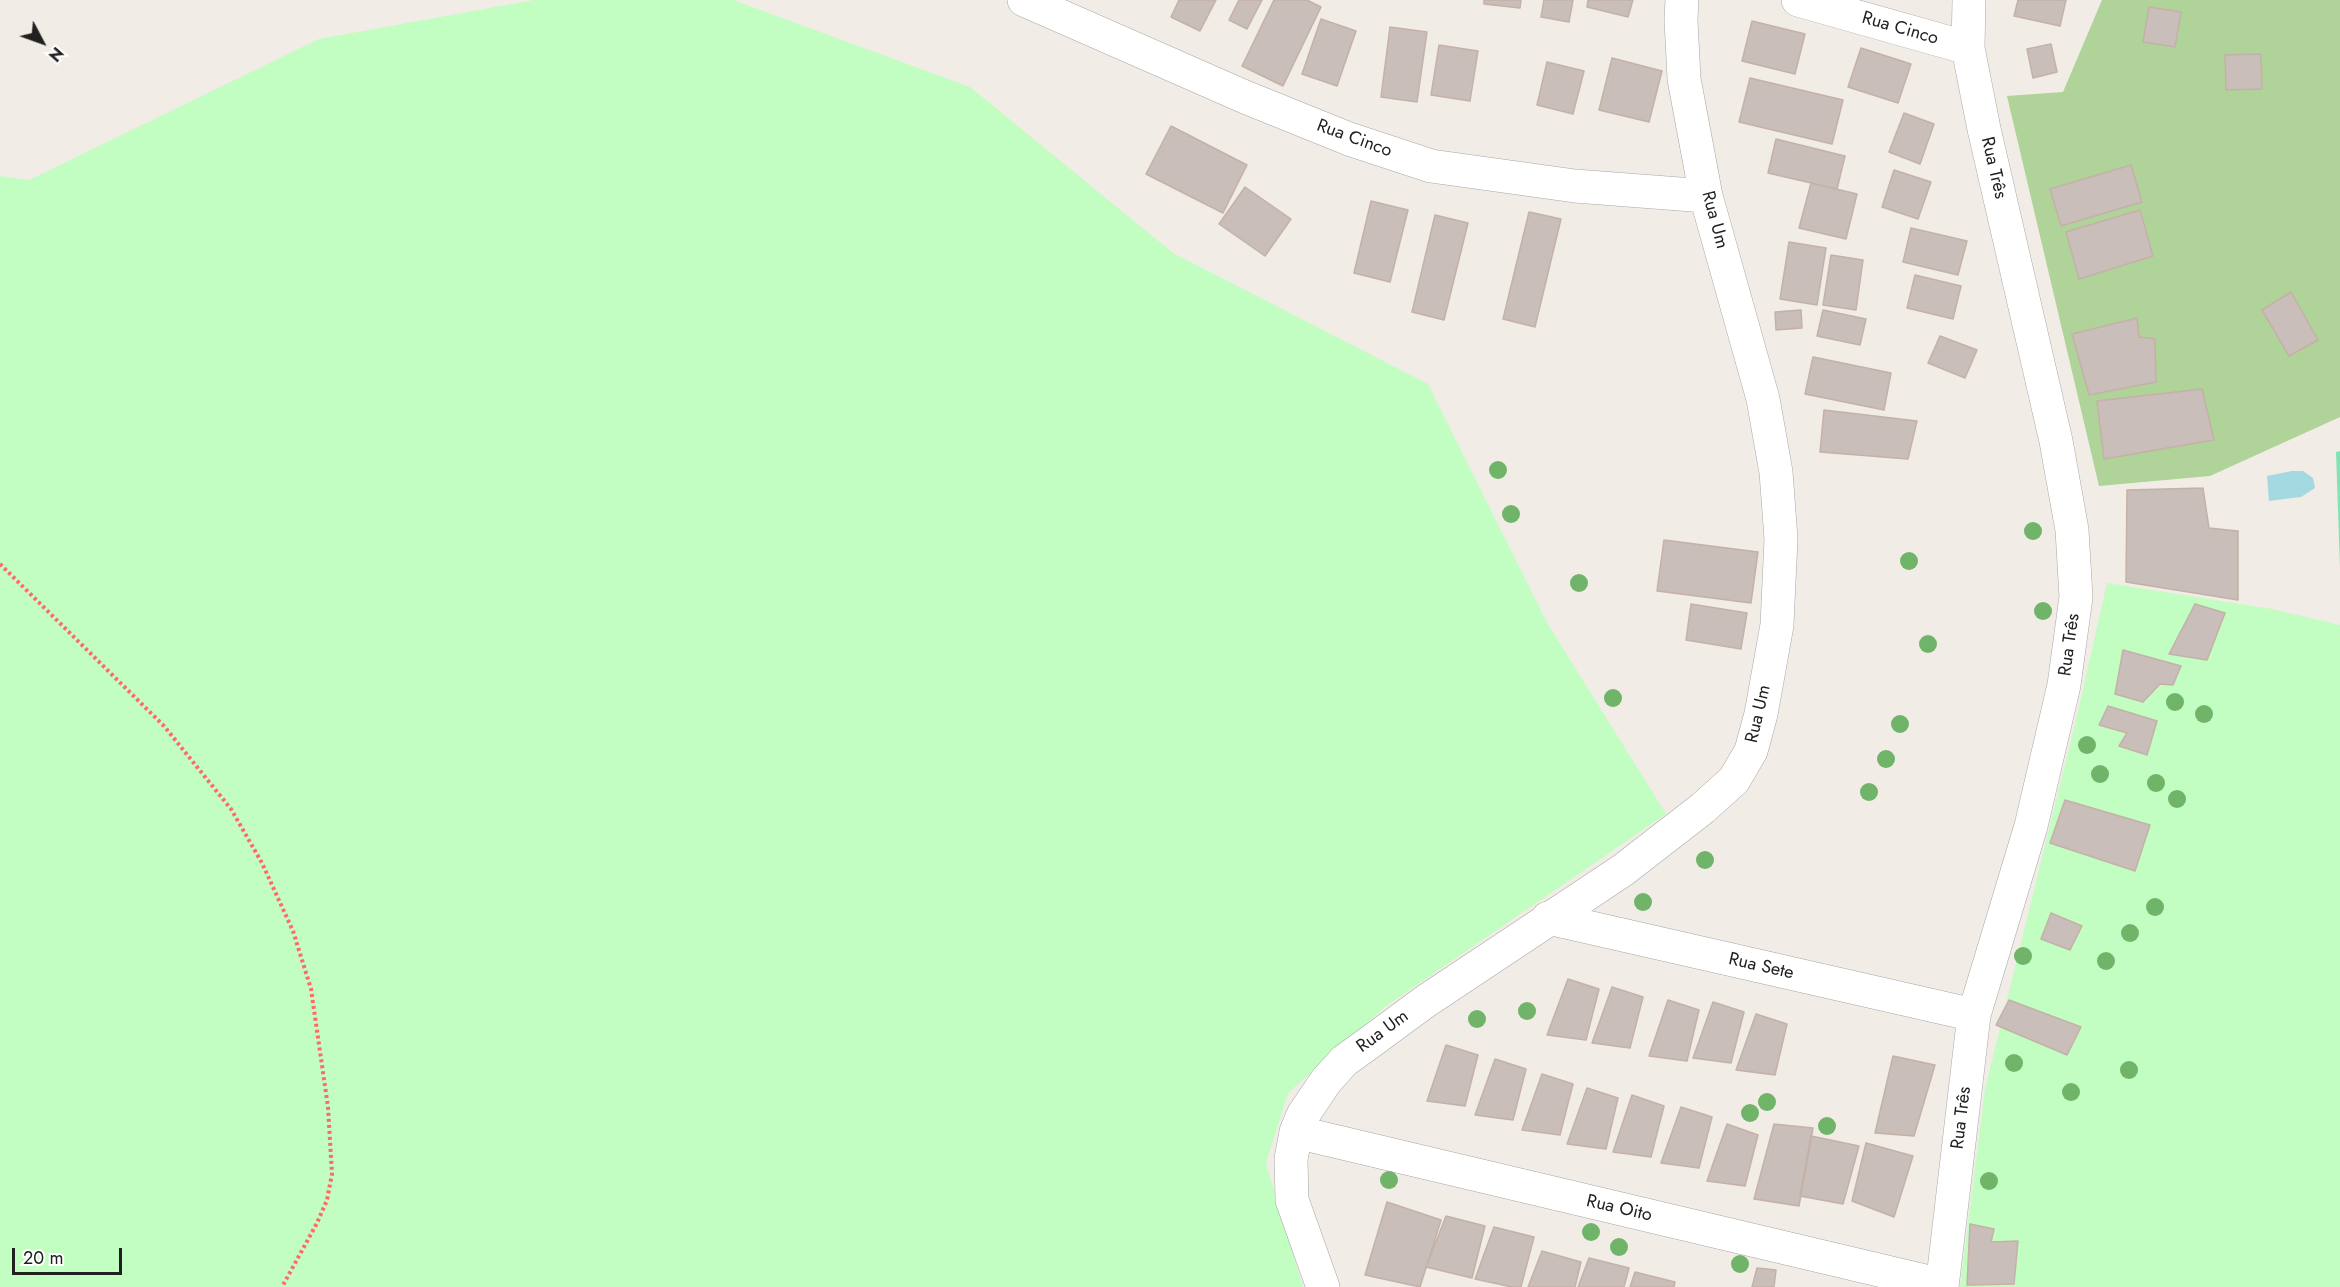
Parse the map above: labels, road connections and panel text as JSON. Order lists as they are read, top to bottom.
{
  "streets": {
    "street": [
      "Rua Cinco",
      "Rua Três",
      "Rua Um",
      "Rua Sete",
      "Rua Oito"
    ]
  },
  "crossings": [
    ["Rua Cinco", "Rua Três"],
    ["Rua Cinco", "Rua Um"],
    ["Rua Três", "Rua Sete"],
    ["Rua Três", "Rua Oito"],
    ["Rua Um", "Rua Sete"],
    ["Rua Um", "Rua Oito"]
  ],
  "scale_bar": "20 m",
  "north": "bottom right"
}
